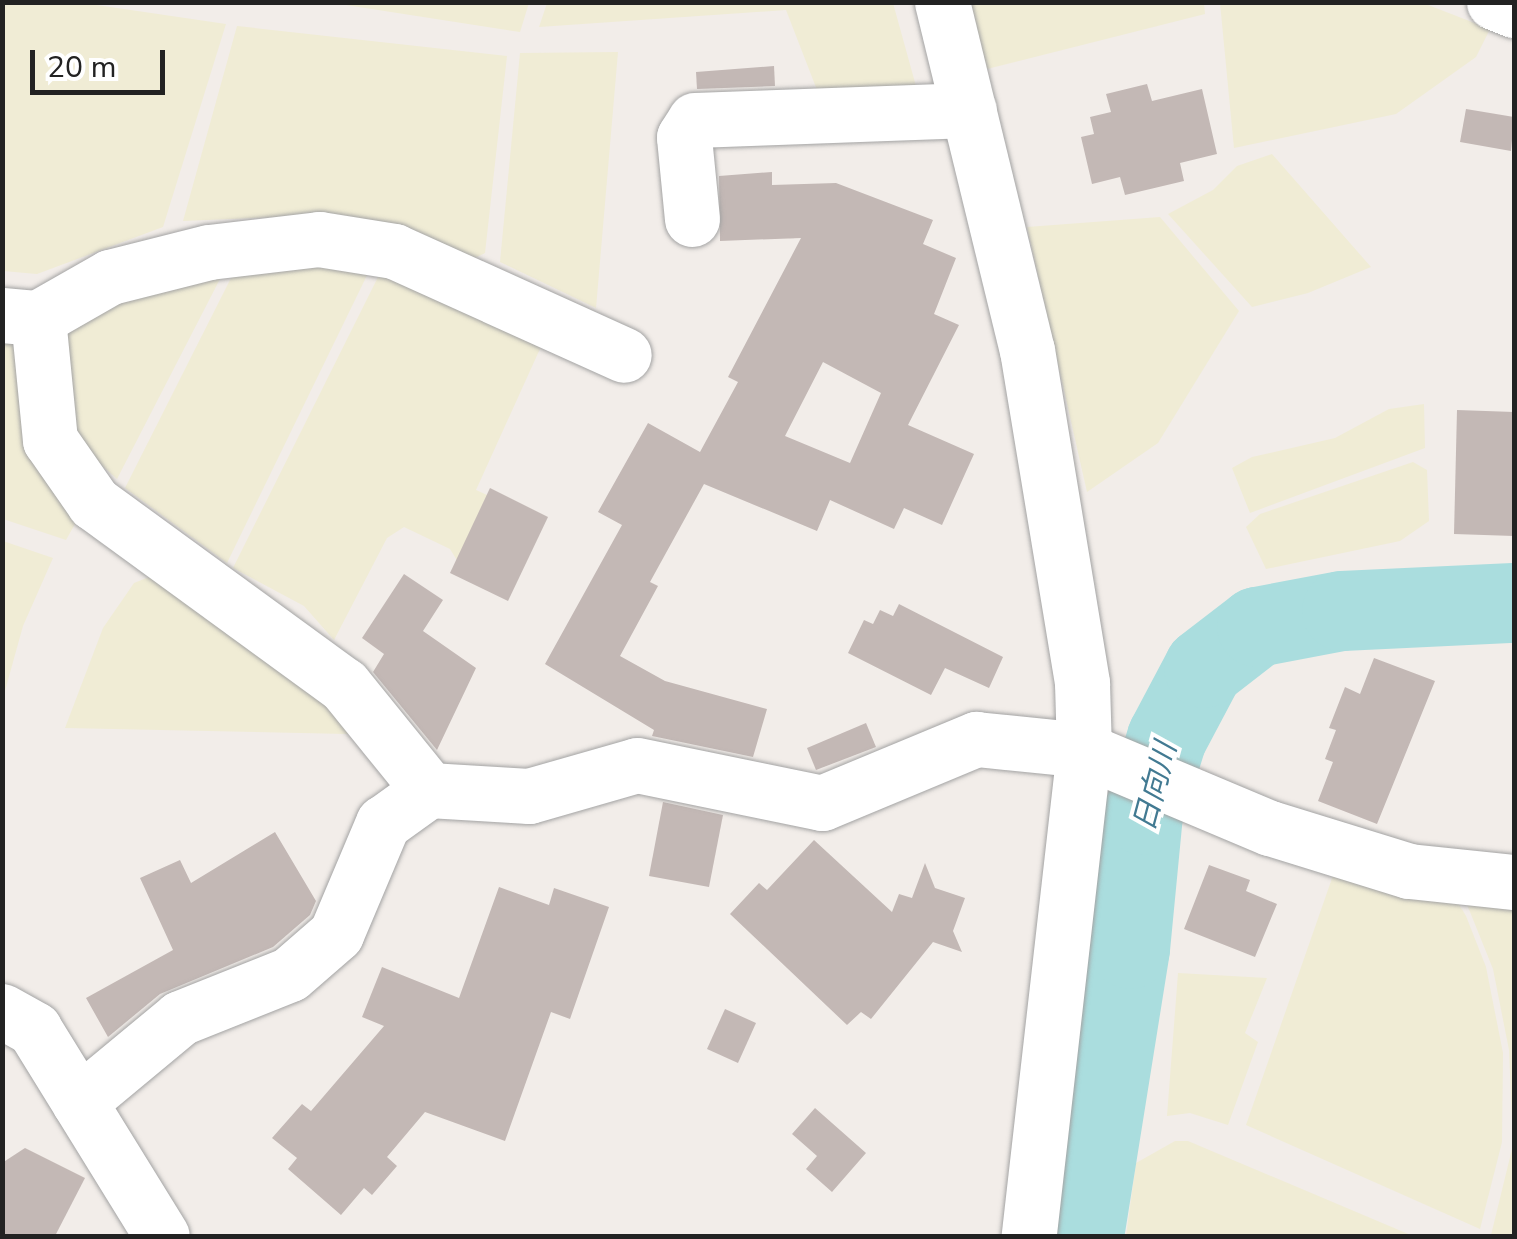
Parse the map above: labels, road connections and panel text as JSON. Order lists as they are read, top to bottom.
{
  "water": ["日向川"],
  "scale_bar": "20 m"
}
